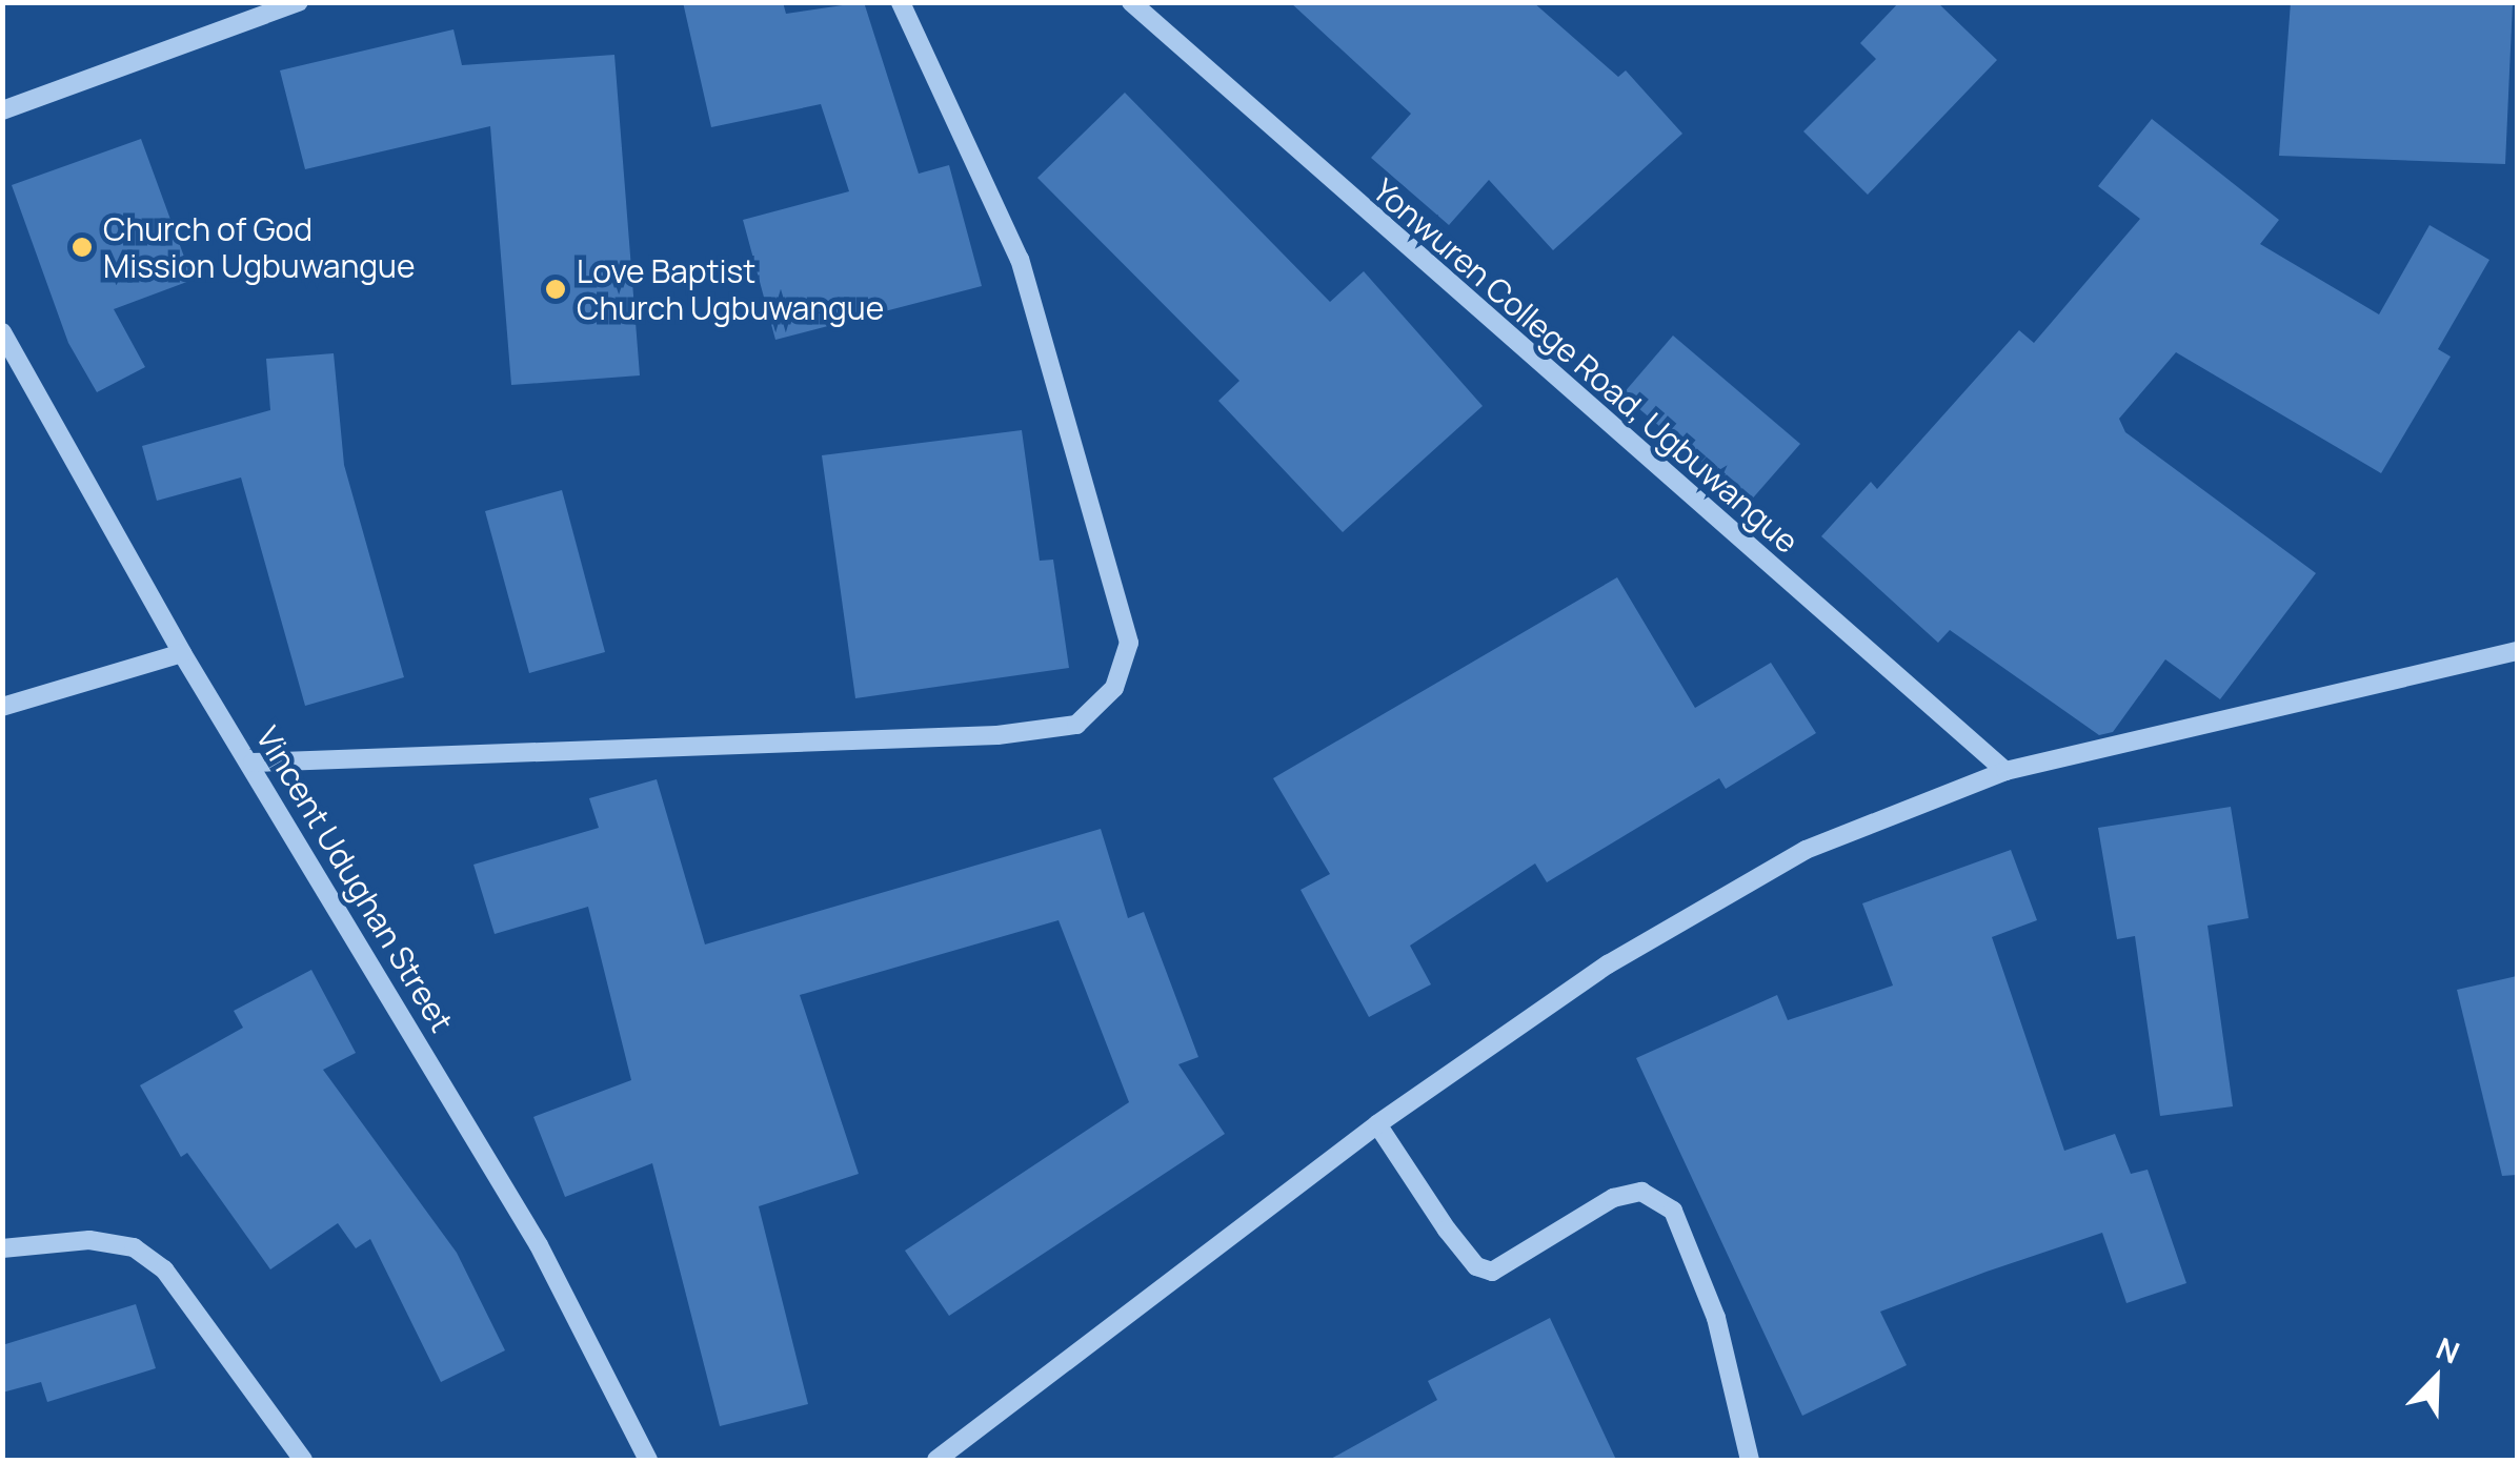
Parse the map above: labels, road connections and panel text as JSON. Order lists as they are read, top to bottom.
{
  "streets": {
    "street": ["Yonwuren College Road, Ugbuwangue", "Vincent Udughan Street"]
  },
  "places": ["Church of God Mission Ugbuwangue", "Love Baptist Church Ugbuwangue"],
  "north": "top right"
}
